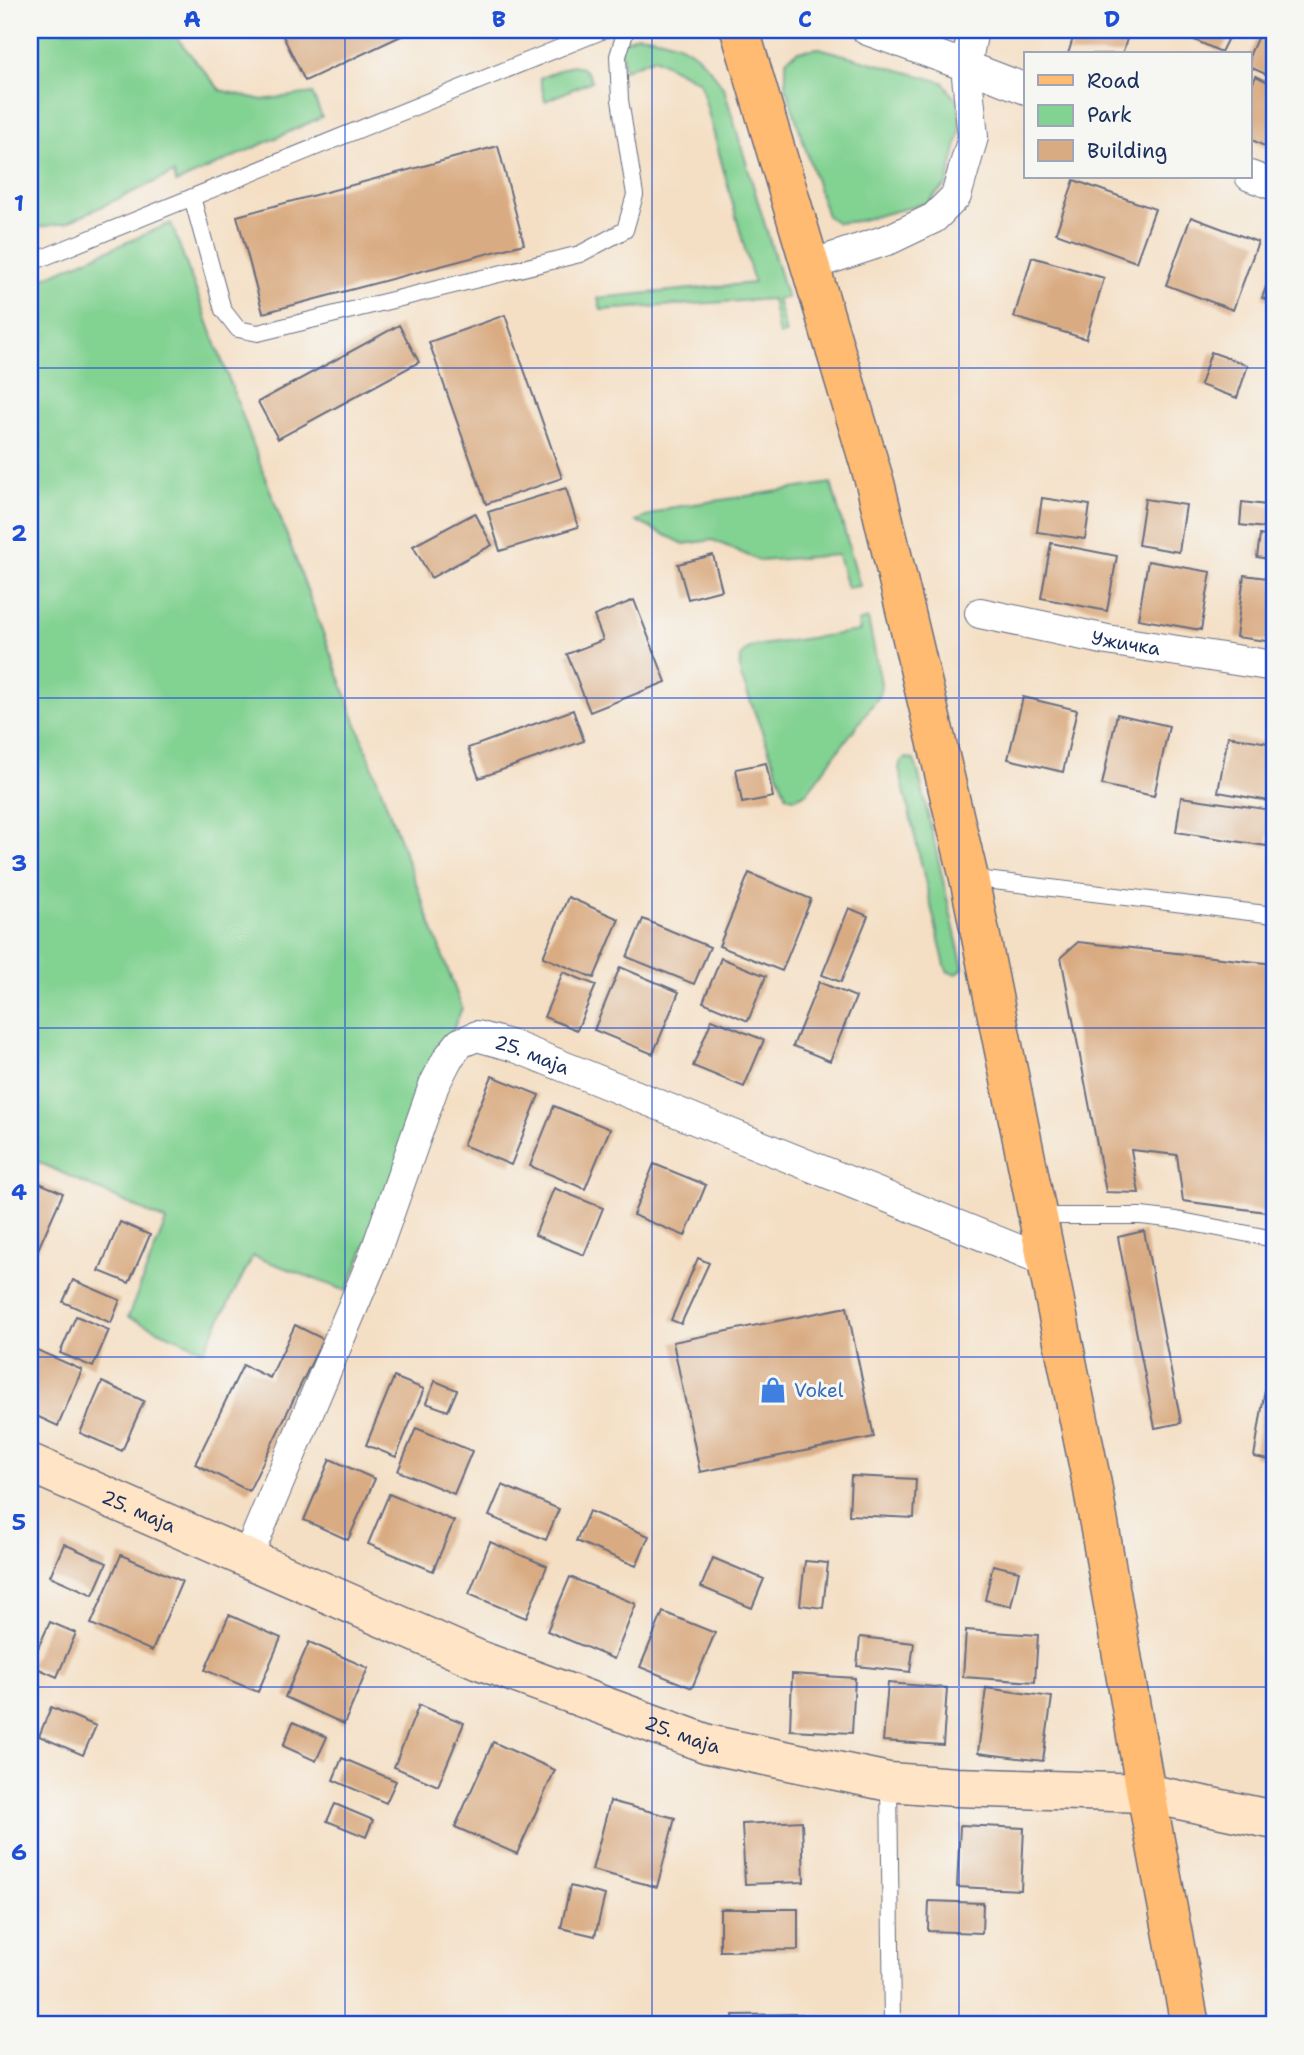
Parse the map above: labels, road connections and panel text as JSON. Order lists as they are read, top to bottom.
{
  "streets": {
    "street": ["Ужичка", "25. маја"]
  },
  "places": {
    "shop": ["Vokel"]
  },
  "legend": ["Road", "Park", "Building"],
  "grid": {
    "columns": [
      "A",
      "B",
      "C",
      "D"
    ],
    "rows": [
      "1",
      "2",
      "3",
      "4",
      "5",
      "6"
    ]
  }
}
